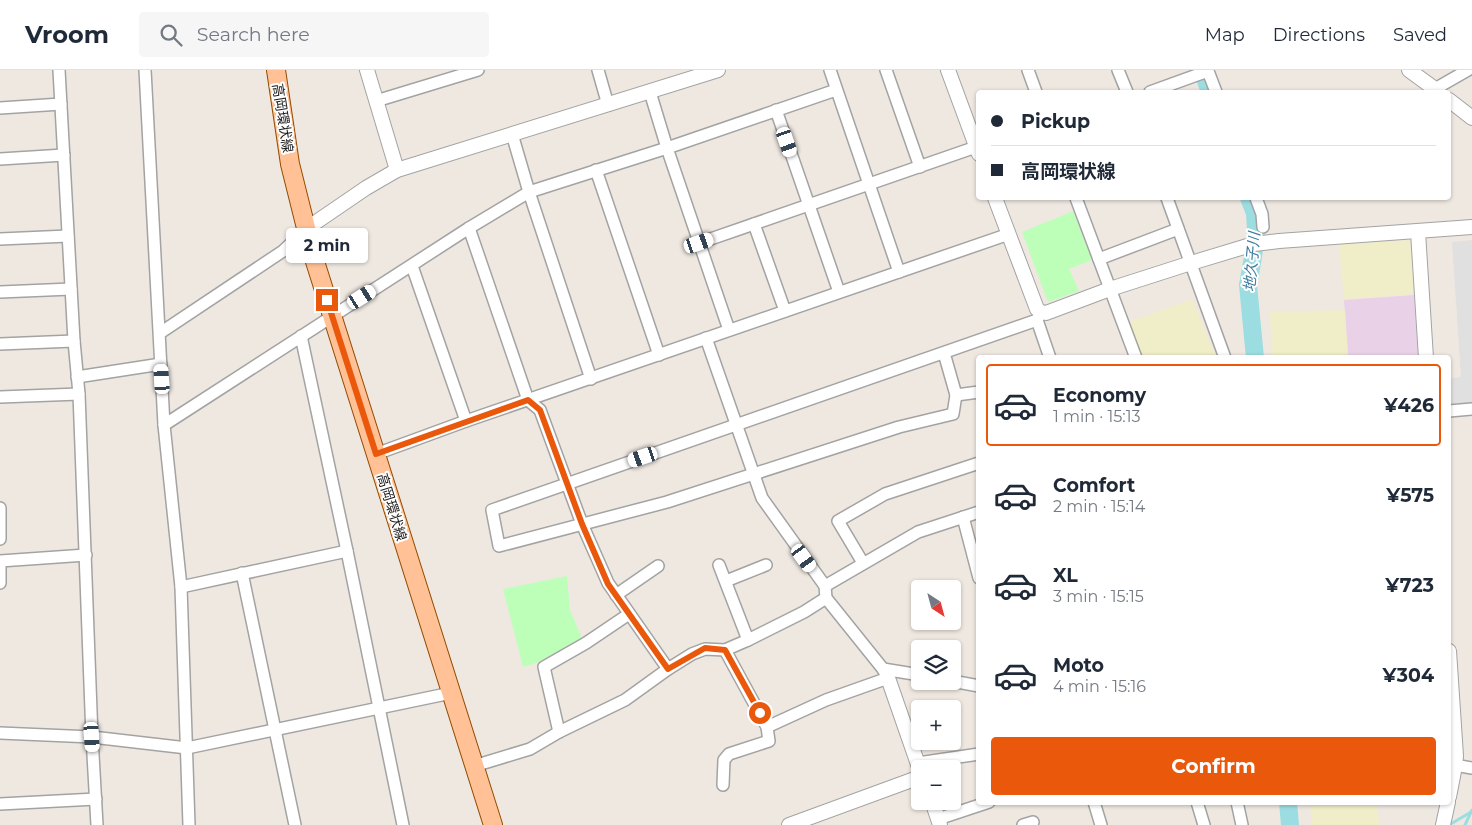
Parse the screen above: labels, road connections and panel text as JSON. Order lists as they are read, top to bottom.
{
  "streets": {
    "main road": ["高岡環状線"]
  },
  "water": ["地久子川"],
  "north": "bottom right",
  "page": {
    "header": "Vroom",
    "search": "Search here",
    "nav": ["Map", "Directions", "Saved"],
    "banner": ["Pickup", "高岡環状線"],
    "bubble": "2 min",
    "list": [
      {
        "name": "Economy",
        "note": "1 min · 15:13",
        "value": "¥426"
      },
      {
        "name": "Comfort",
        "note": "2 min · 15:14",
        "value": "¥575"
      },
      {
        "name": "XL",
        "note": "3 min · 15:15",
        "value": "¥723"
      },
      {
        "name": "Moto",
        "note": "4 min · 15:16",
        "value": "¥304"
      }
    ],
    "map_buttons": ["+", "−"],
    "buttons": "Confirm"
  }
}
